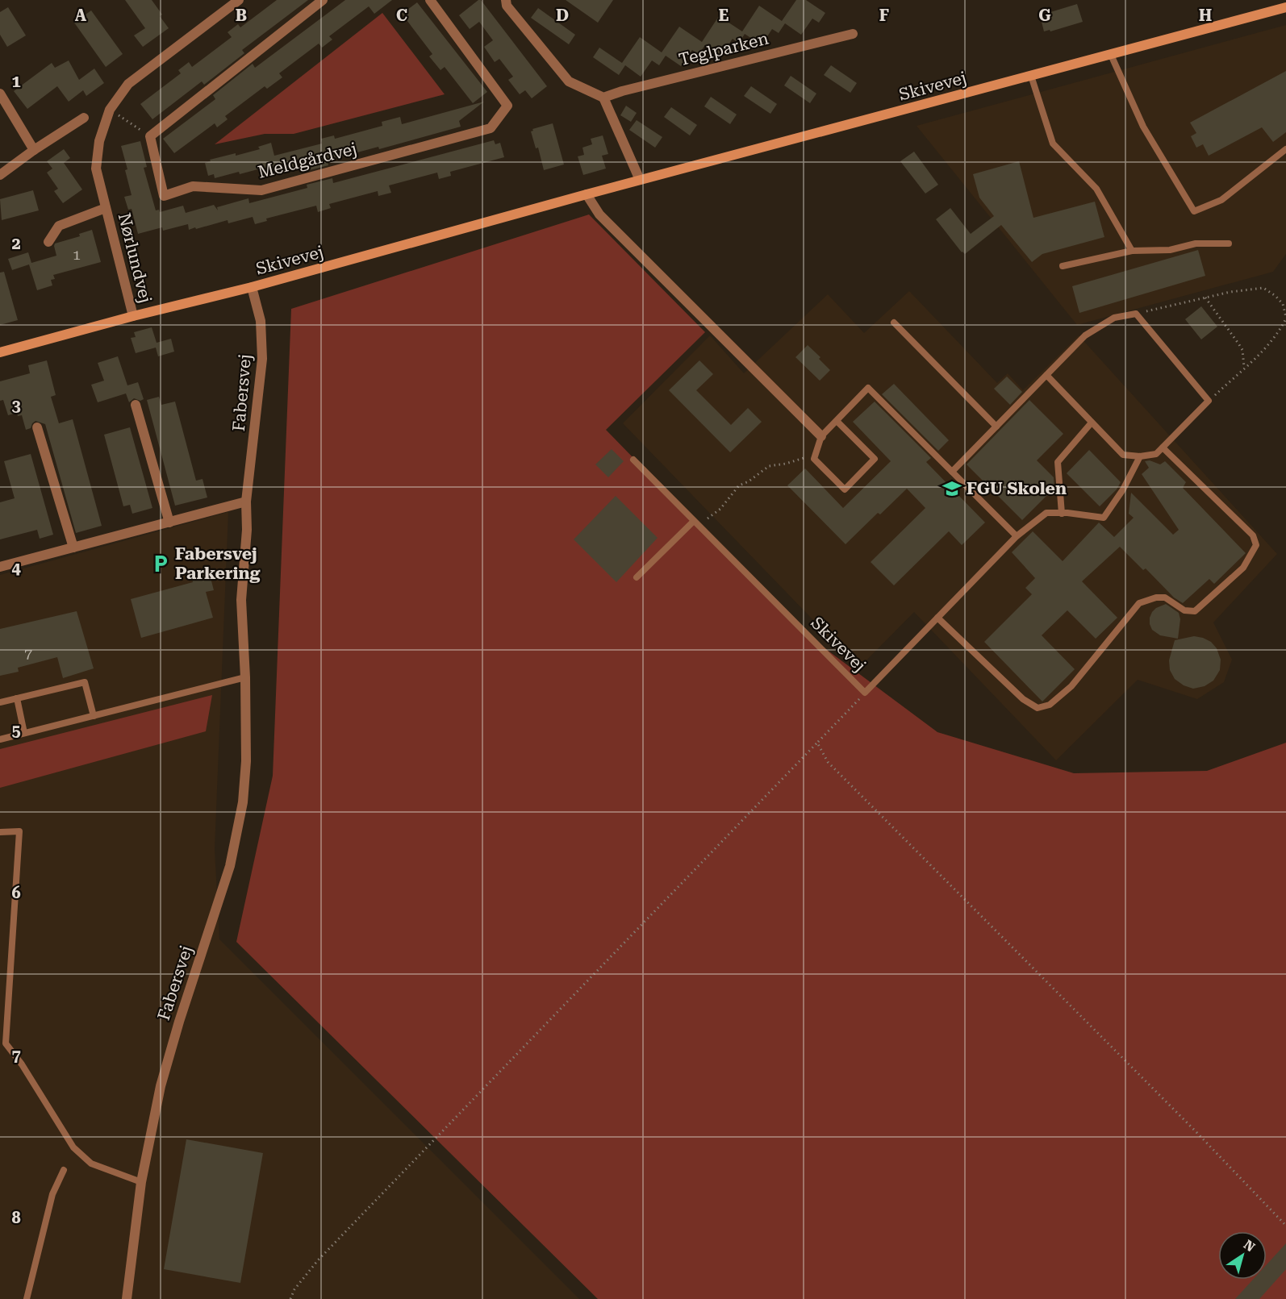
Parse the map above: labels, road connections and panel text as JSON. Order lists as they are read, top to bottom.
{
  "streets": {
    "street": [
      "Teglparken",
      "Skivevej",
      "Meldgårdvej",
      "Nørlundvej",
      "Fabersvej"
    ]
  },
  "crossings": [
    ["Skivevej", "Nørlundvej"],
    ["Skivevej", "Fabersvej"]
  ],
  "places": {
    "school or university": ["FGU Skolen"],
    "parking": ["Fabersvej Parkering"]
  },
  "house_numbers": ["1", "7"],
  "north": "top right",
  "grid": {
    "columns": [
      "A",
      "B",
      "C",
      "D",
      "E",
      "F",
      "G",
      "H"
    ],
    "rows": [
      "1",
      "2",
      "3",
      "4",
      "5",
      "6",
      "7",
      "8"
    ]
  }
}
